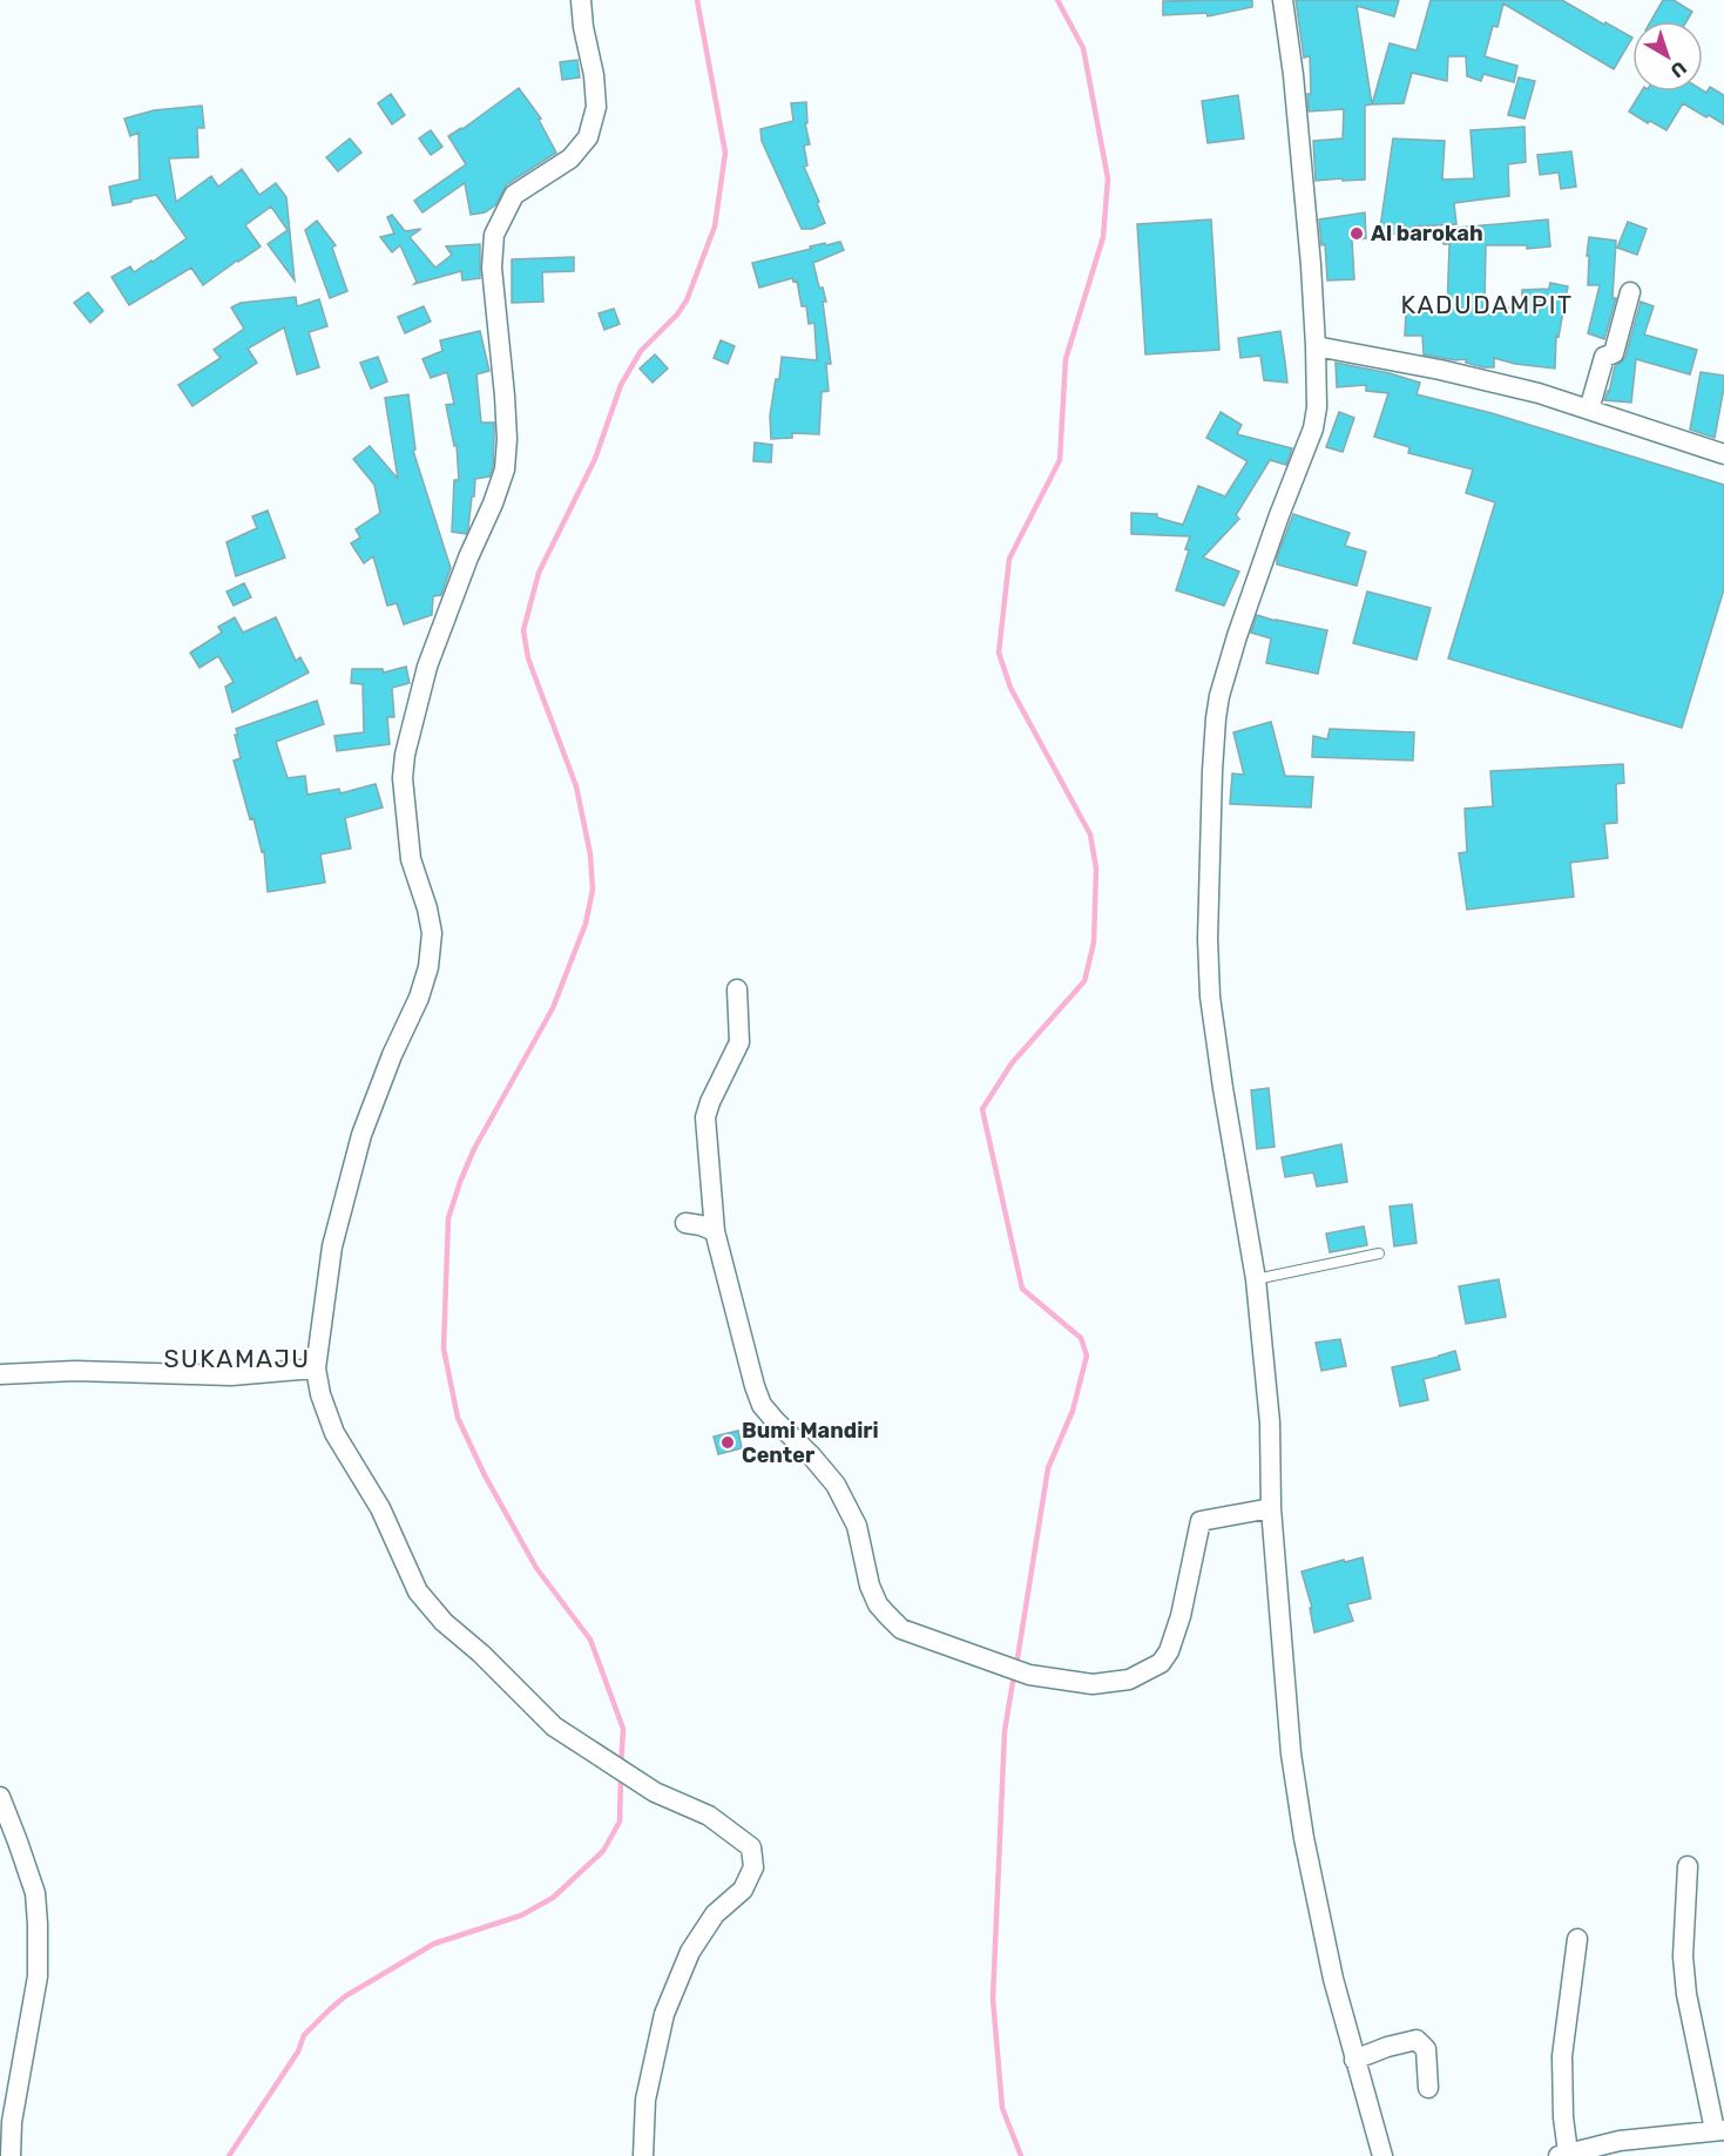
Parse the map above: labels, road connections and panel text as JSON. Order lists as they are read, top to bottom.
{
  "districts": ["KADUDAMPIT", "SUKAMAJU"],
  "places": ["Al barokah", "Bumi Mandiri Center"],
  "north": "bottom right"
}
